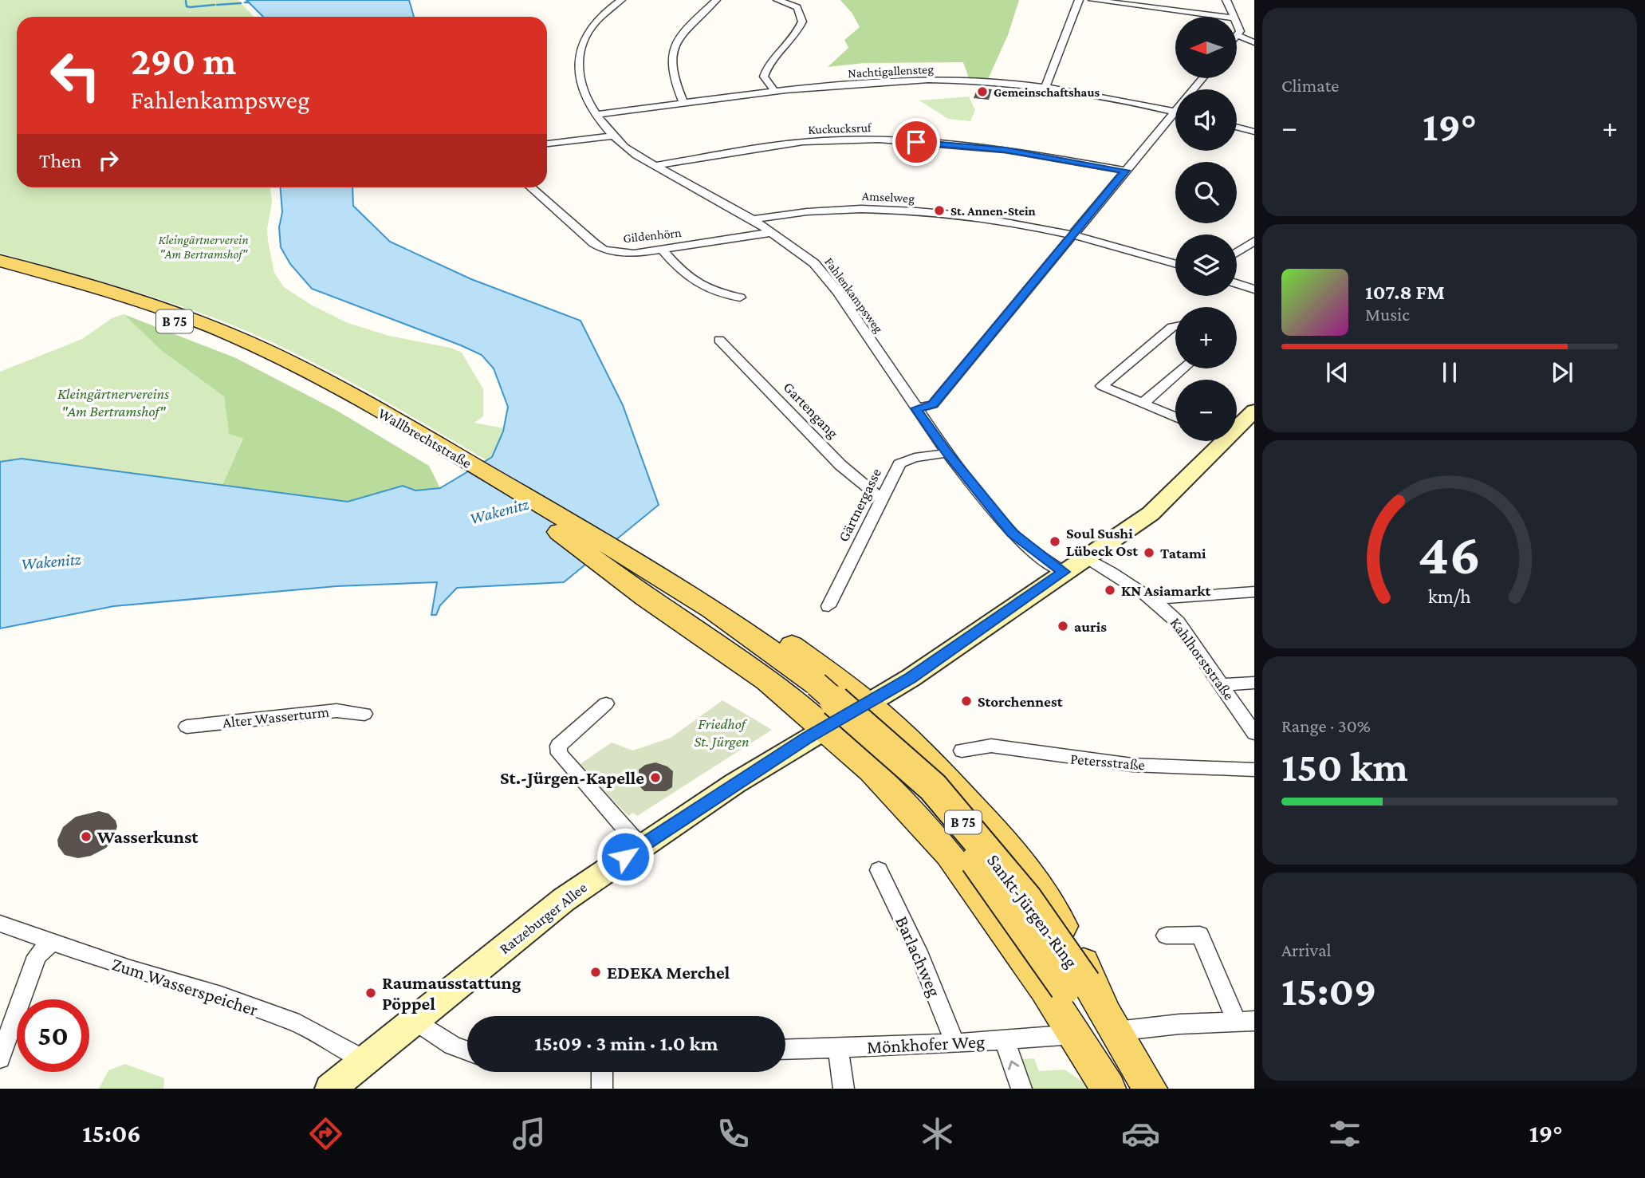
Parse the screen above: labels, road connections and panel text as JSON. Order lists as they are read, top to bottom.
{
  "streets": {
    "main road": [
      "B 75",
      "Wallbrechtstraße",
      "Sankt-Jürgen-Ring",
      "Ratzeburger Allee"
    ],
    "street": [
      "Nachtigallensteg",
      "Kuckucksruf",
      "Amselweg",
      "Gildenhörn",
      "Fahlenkampsweg",
      "Gartengang",
      "Gärtnergasse",
      "Kahlhorststraße",
      "Alter Wasserturm",
      "Petersstraße",
      "Barlachweg",
      "Zum Wasserspeicher",
      "Mönkhofer Weg"
    ]
  },
  "crossings": [
    ["Nachtigallensteg", "Fahlenkampsweg"],
    ["Kuckucksruf", "Fahlenkampsweg"],
    ["Amselweg", "Fahlenkampsweg"],
    ["Gildenhörn", "Fahlenkampsweg"],
    ["Fahlenkampsweg", "Gärtnergasse"],
    ["Fahlenkampsweg", "Ratzeburger Allee"],
    ["Gartengang", "Gärtnergasse"],
    ["Wallbrechtstraße", "Sankt-Jürgen-Ring"],
    ["Kahlhorststraße", "Ratzeburger Allee"],
    ["Ratzeburger Allee", "Zum Wasserspeicher"],
    ["Barlachweg", "Mönkhofer Weg"]
  ],
  "water": ["Wakenitz"],
  "parks": ["Kleingärtnerverein \"Am Bertramshof\"", "Kleingärtnervereins \"Am Bertramshof\"", "Friedhof St. Jürgen"],
  "places": [
    "Gemeinschaftshaus",
    "St. Annen-Stein",
    "Soul Sushi Lübeck Ost",
    "Tatami",
    "KN Asiamarkt",
    "auris",
    "Storchennest",
    "St.-Jürgen-Kapelle",
    "Wasserkunst",
    "EDEKA Merchel",
    "Raumausstattung Pöppel"
  ],
  "north": "left",
  "page": {
    "tile": [
      "Climate",
      ["Range · 30%", "150 km"],
      ["Arrival", "15:09"]
    ],
    "map_buttons": ["+", "−"],
    "turn": ["290 m", "Fahlenkampsweg"],
    "heat": ["−", "19°", "+"],
    "then": "Then",
    "song": ["107.8 FM", "Music"],
    "limit": "50",
    "trip": "15:09 · 3 min · 1.0 km",
    "tabs": ["15:06", "19°"],
    "gauge": ["46", "km/h"]
  }
}
